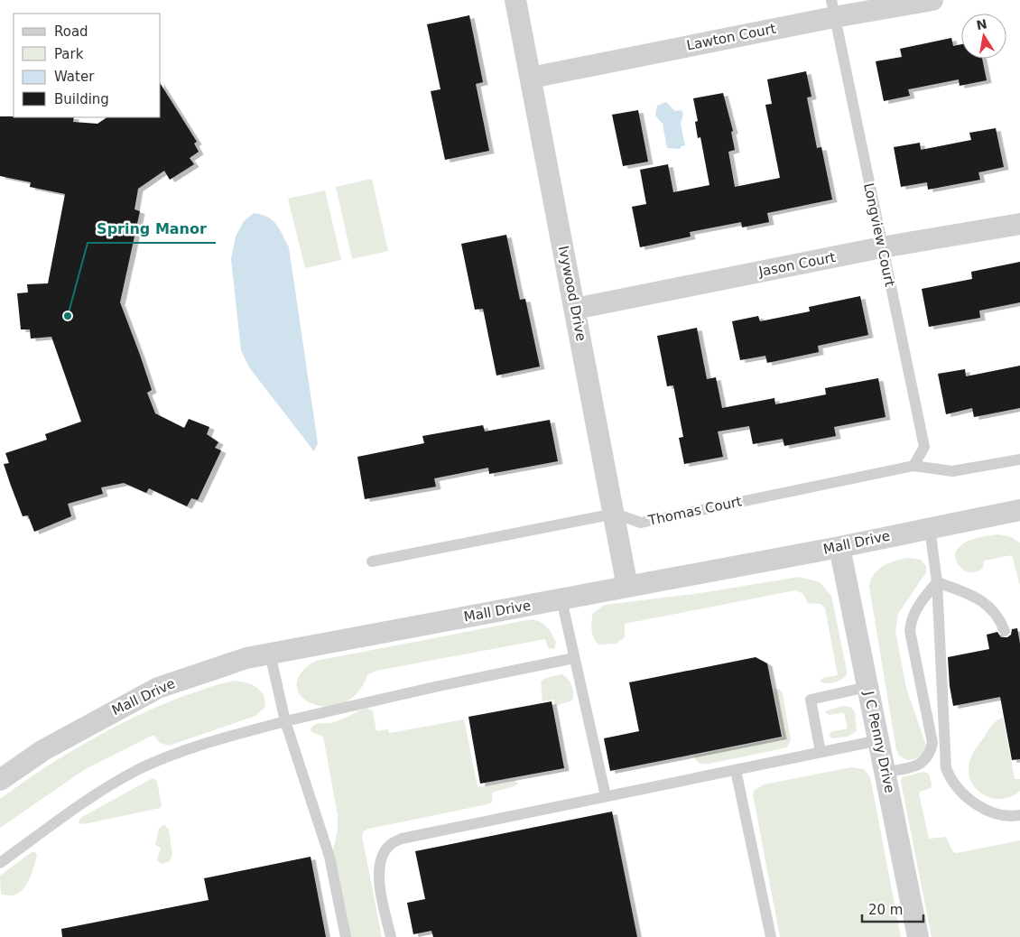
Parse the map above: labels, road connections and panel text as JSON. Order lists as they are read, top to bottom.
{
  "streets": {
    "street": [
      "Lawton Court",
      "Jason Court",
      "Ivywood Drive",
      "Mall Drive",
      "J C Penny Drive"
    ],
    "lane": ["Longview Court", "Thomas Court"]
  },
  "crossings": [
    ["Lawton Court", "Longview Court"],
    ["Lawton Court", "Ivywood Drive"],
    ["Longview Court", "Jason Court"],
    ["Longview Court", "Thomas Court"],
    ["Jason Court", "Ivywood Drive"],
    ["Ivywood Drive", "Thomas Court"],
    ["Ivywood Drive", "Mall Drive"],
    ["Mall Drive", "J C Penny Drive"]
  ],
  "places": ["Spring Manor"],
  "legend": [
    "Road",
    "Park",
    "Water",
    "Building"
  ],
  "scale_bar": "20 m",
  "north": "top"
}
